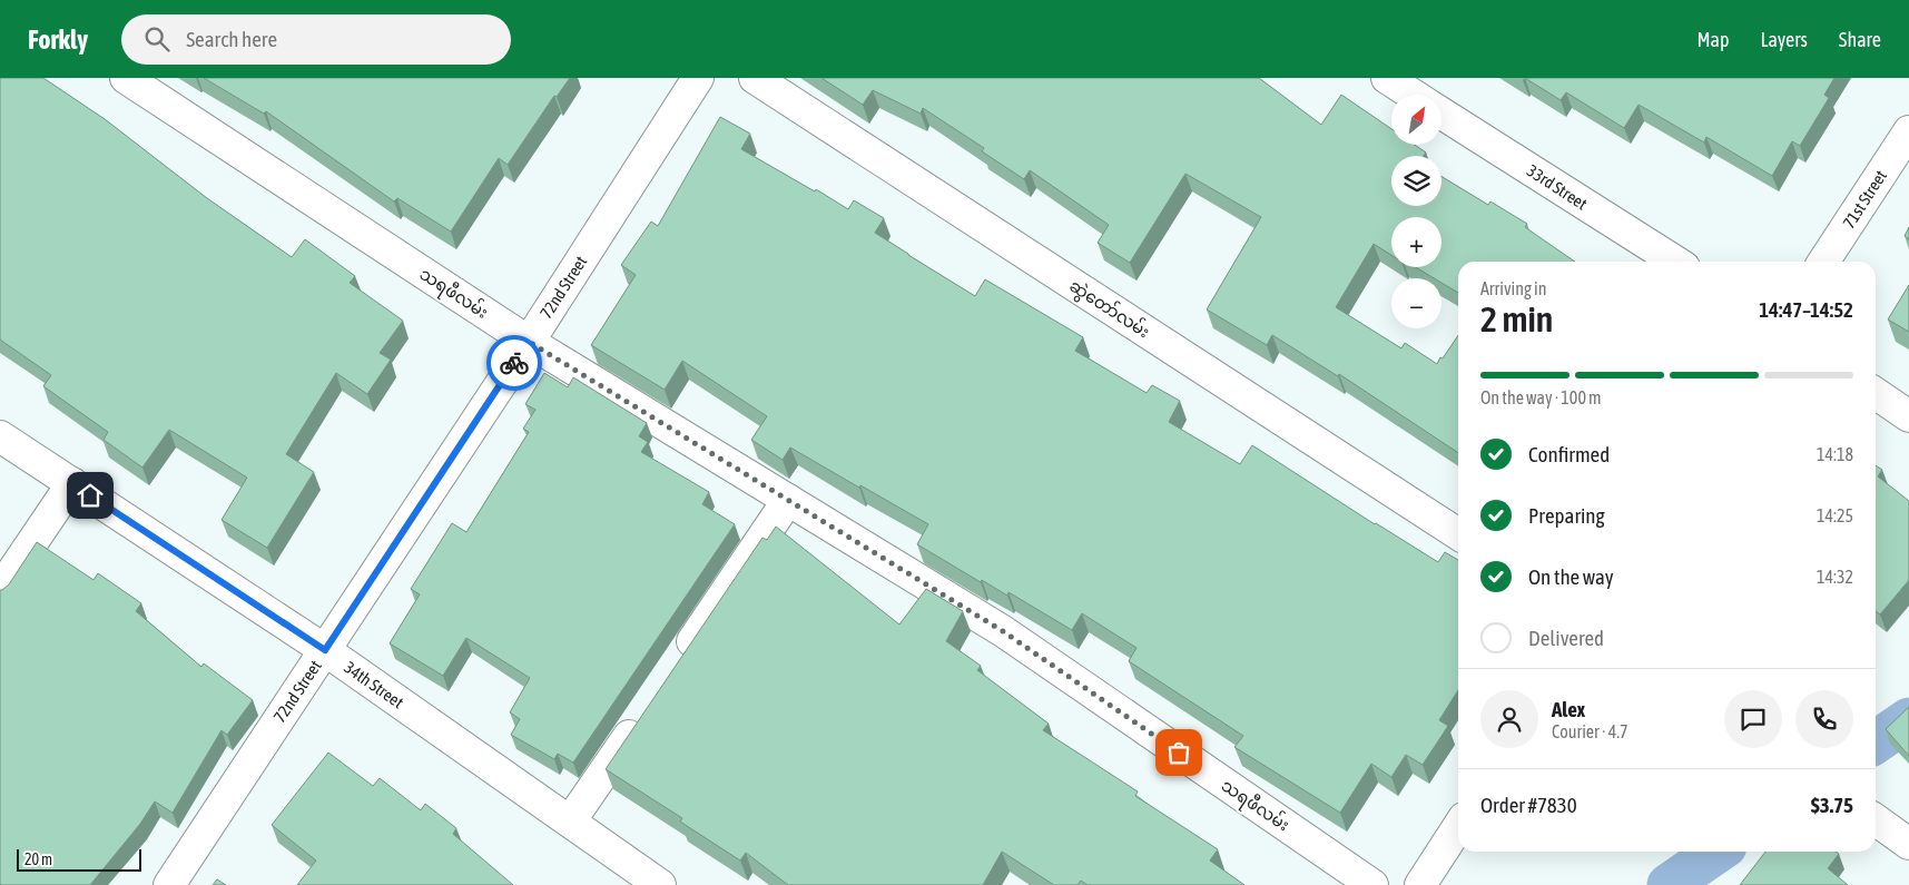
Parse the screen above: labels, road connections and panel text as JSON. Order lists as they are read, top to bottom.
{
  "streets": {
    "street": [
      "33rd Street",
      "71st Street",
      "72nd Street",
      "သရဖီလမ်း",
      "ဆွဲတော်လမ်း",
      "34th Street"
    ]
  },
  "crossings": [
    ["72nd Street", "သရဖီလမ်း"],
    ["72nd Street", "34th Street"]
  ],
  "scale_bar": "20 m",
  "north": "top right",
  "page": {
    "header": "Forkly",
    "search": "Search here",
    "nav": ["Map", "Layers", "Share"],
    "map_buttons": ["+", "−"],
    "heading": ["2 min", "Arriving in", "14:47–14:52"],
    "panel": [
      "Alex",
      "Courier · 4.7",
      "Order #7830",
      "$3.75"
    ],
    "bar": "On the way · 100 m",
    "list": [
      ["Confirmed", "14:18"],
      ["Preparing", "14:25"],
      ["On the way", "14:32"],
      "Delivered"
    ],
    "scale": "20 m"
  }
}
